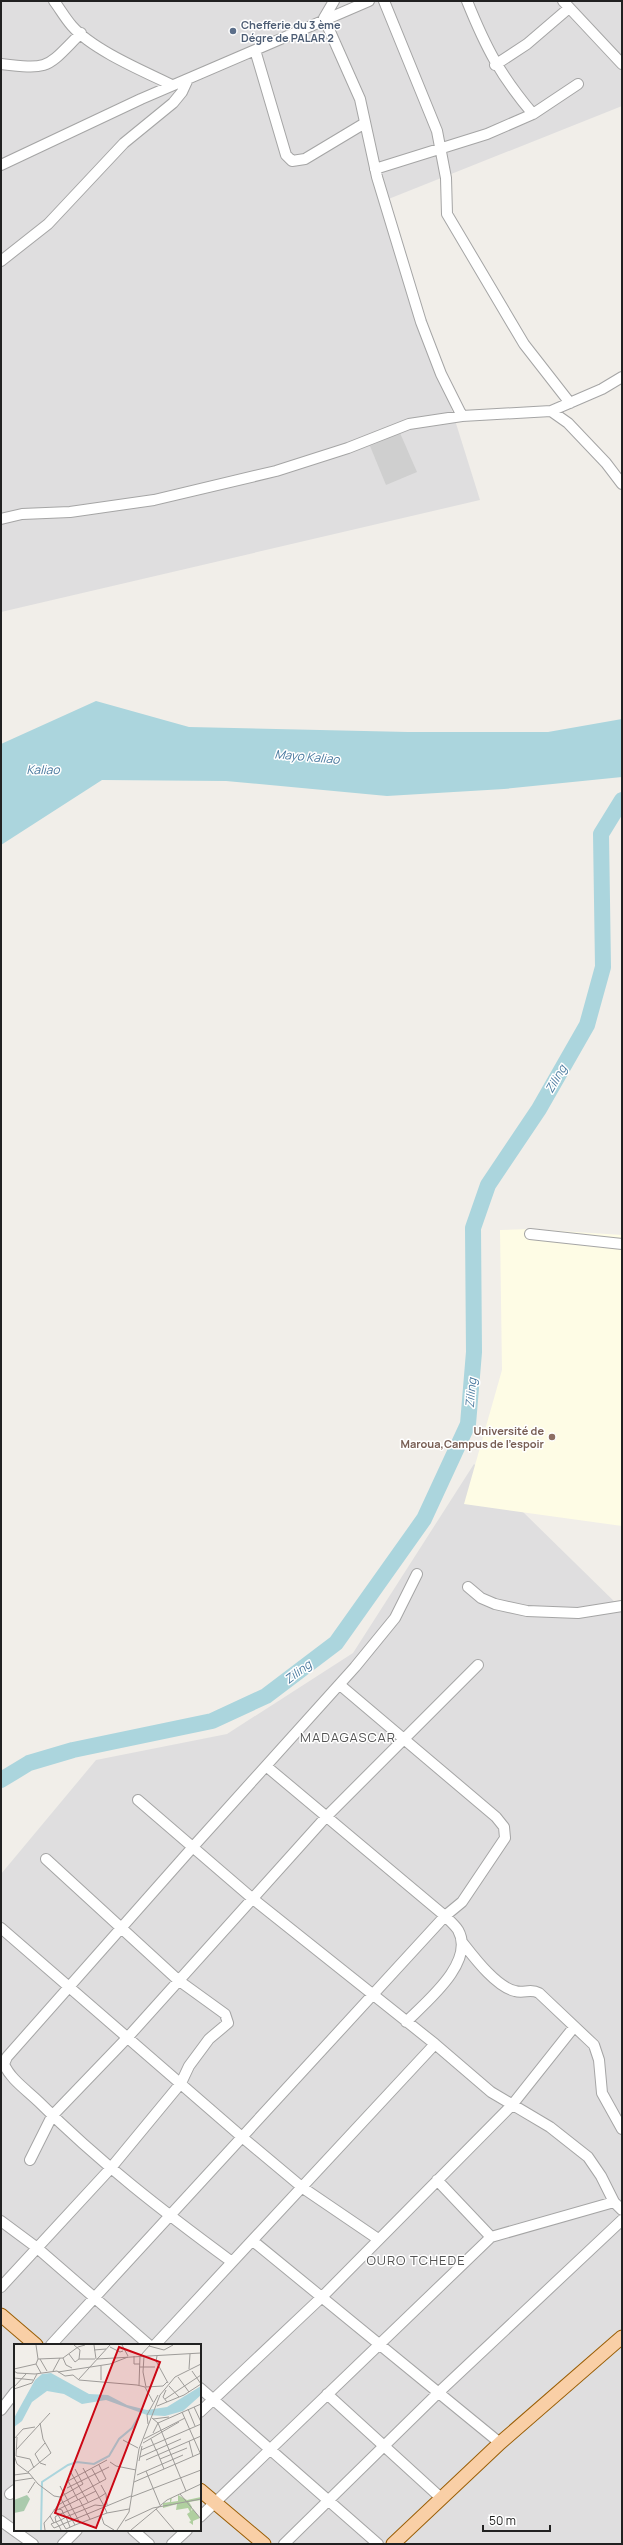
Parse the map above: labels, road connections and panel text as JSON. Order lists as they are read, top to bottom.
{
  "districts": ["MADAGASCAR", "OURO TCHEDE"],
  "water": ["Mayo Kaliao", "Kaliao", "Ziling"],
  "places": ["Chefferie du 3 ème Dégre de PALAR 2", "Université de Maroua,Campus de l'espoir"],
  "scale_bar": "50 m"
}
